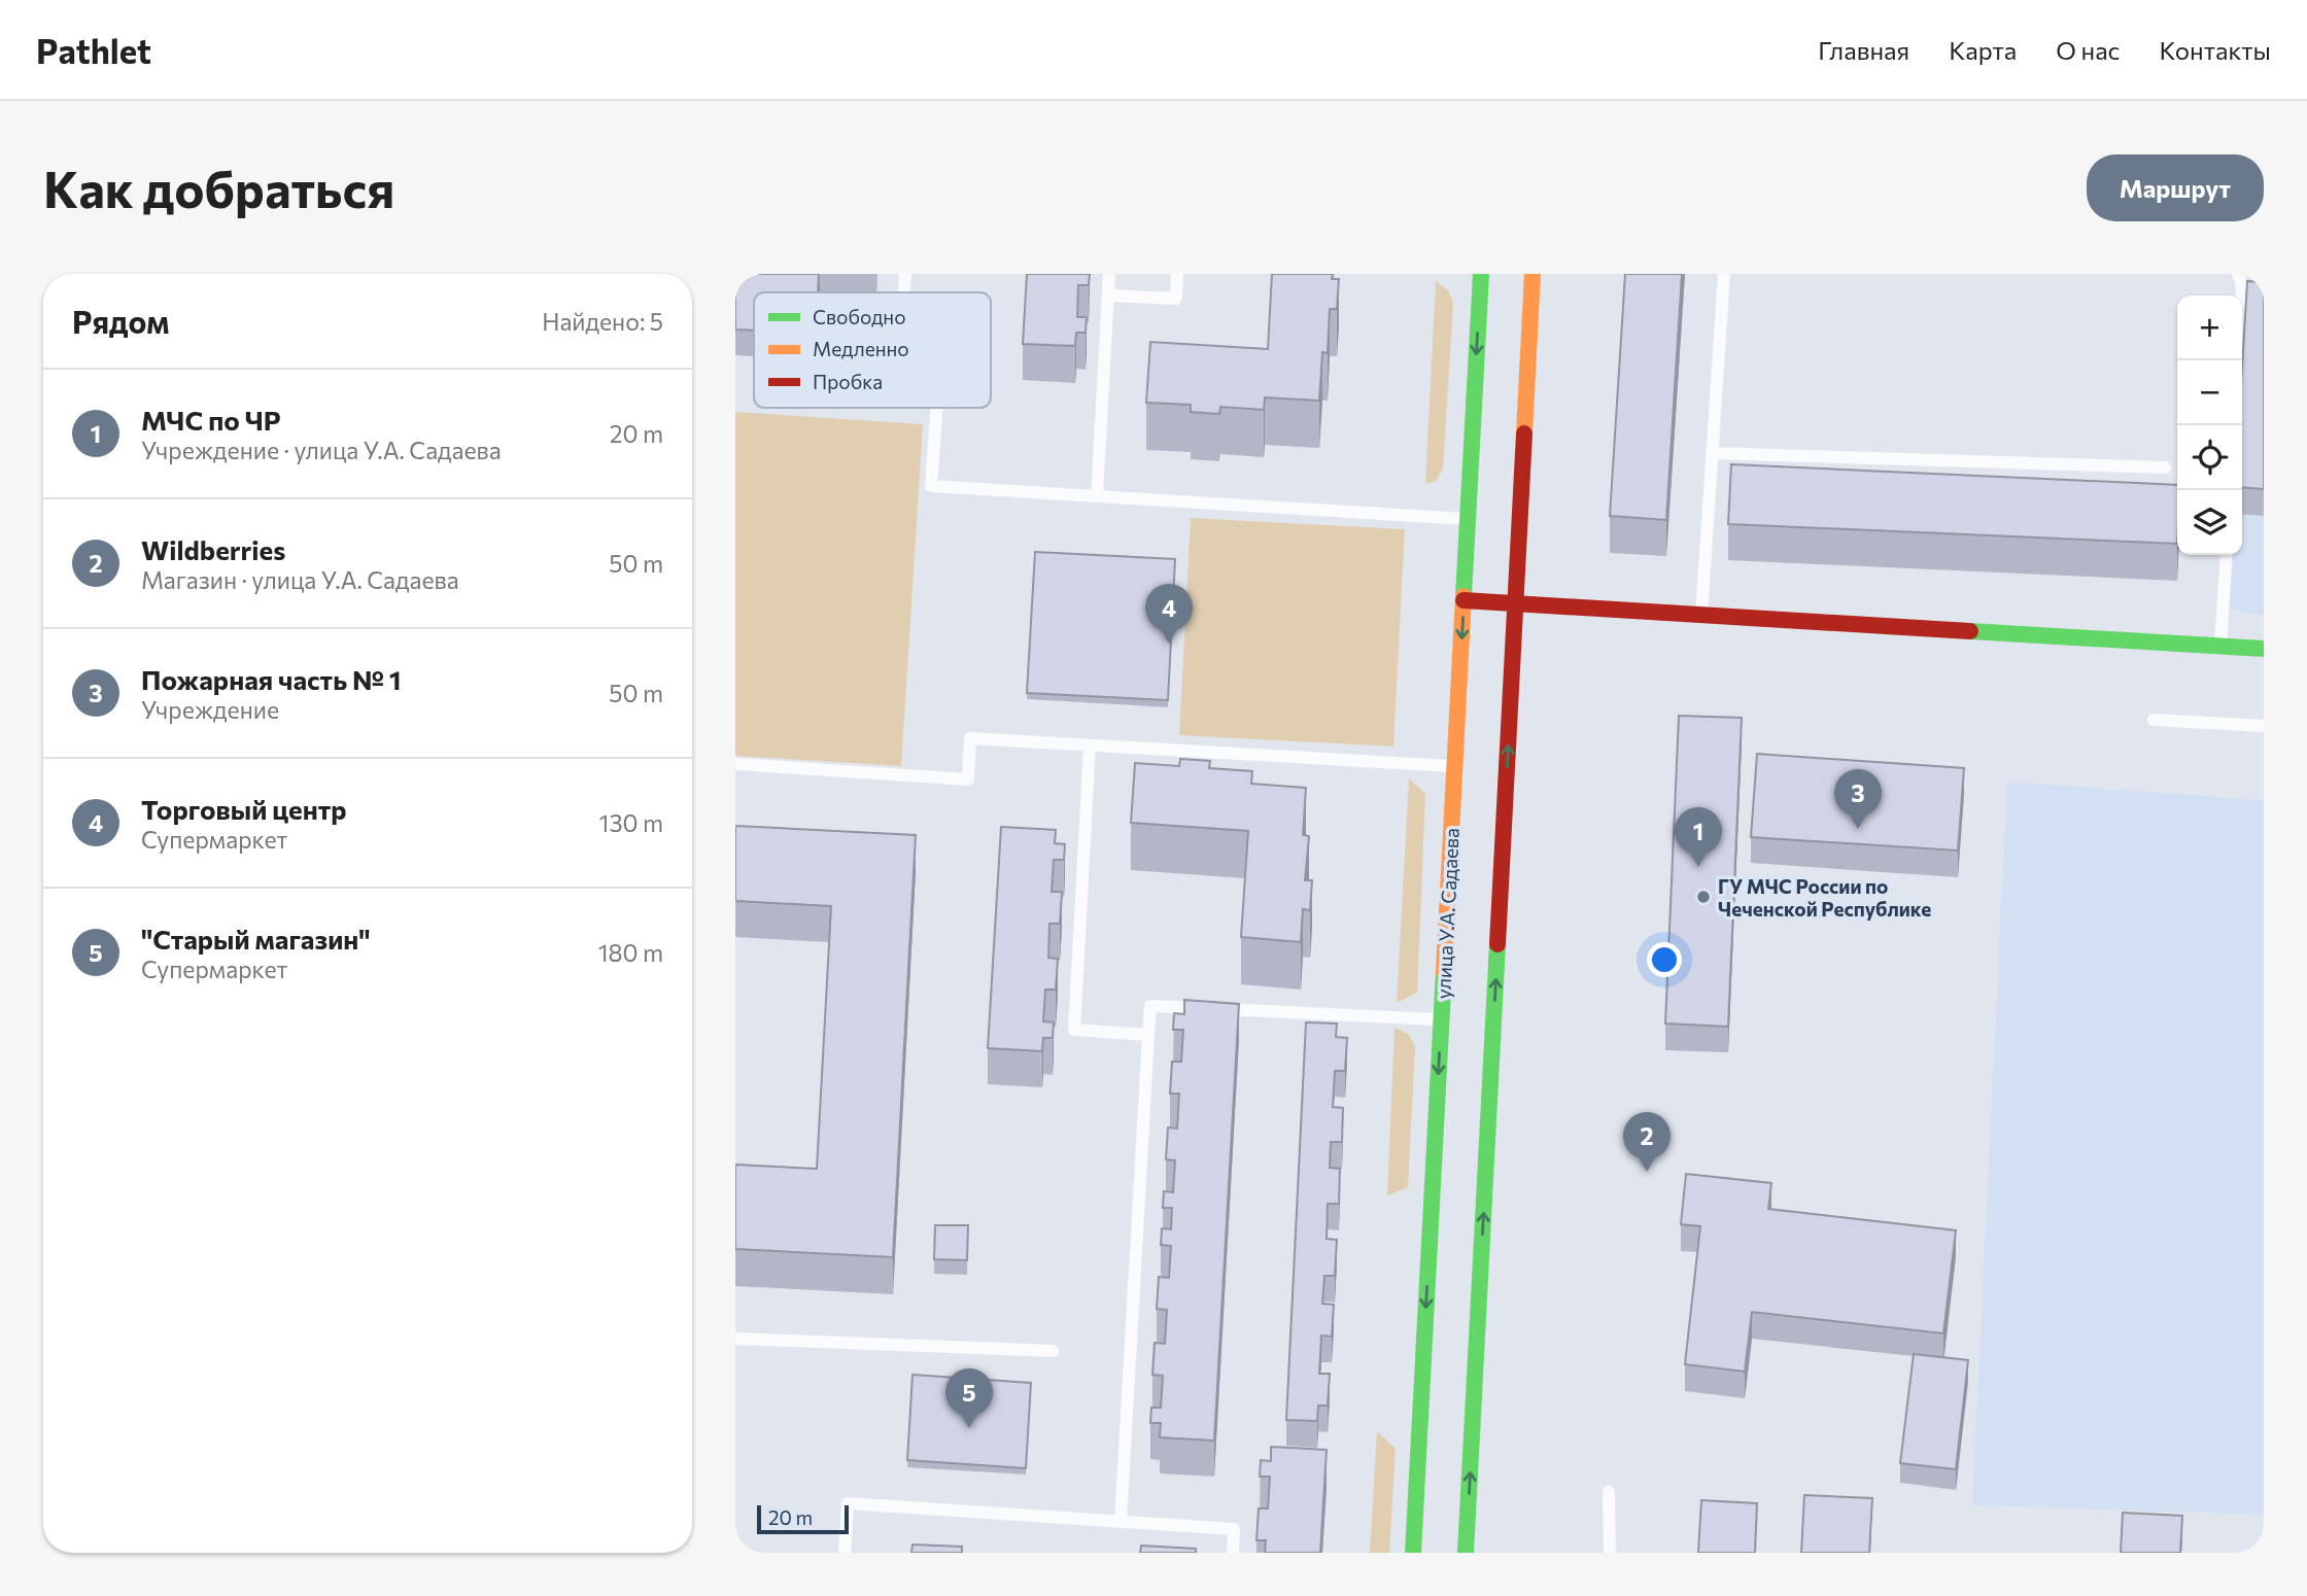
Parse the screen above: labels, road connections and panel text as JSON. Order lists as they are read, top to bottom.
{
  "streets": {
    "main road": ["улица У.А. Садаева"]
  },
  "places": ["ГУ МЧС России по Чеченской Республике"],
  "legend": ["Свободно", "Медленно", "Пробка"],
  "scale_bar": "20 m",
  "page": {
    "header": "Pathlet",
    "nav": [
      "Главная",
      "Карта",
      "О нас",
      "Контакты"
    ],
    "buttons": "Маршрут",
    "title": "Как добраться",
    "heading": ["Рядом", "Найдено: 5"],
    "map_buttons": ["+", "−"],
    "list": [
      {
        "mark": "1",
        "name": "МЧС по ЧР",
        "note": "Учреждение · улица У.А. Садаева",
        "value": "20 m"
      },
      {
        "mark": "2",
        "name": "Wildberries",
        "note": "Магазин · улица У.А. Садаева",
        "value": "50 m"
      },
      {
        "mark": "3",
        "name": "Пожарная часть № 1",
        "note": "Учреждение",
        "value": "50 m"
      },
      {
        "mark": "4",
        "name": "Торговый центр",
        "note": "Супермаркет",
        "value": "130 m"
      },
      {
        "mark": "5",
        "name": "\"Старый магазин\"",
        "note": "Супермаркет",
        "value": "180 m"
      }
    ],
    "pins": [
      "4",
      "3",
      "1",
      "2",
      "5"
    ],
    "scale": "20 m"
  }
}
